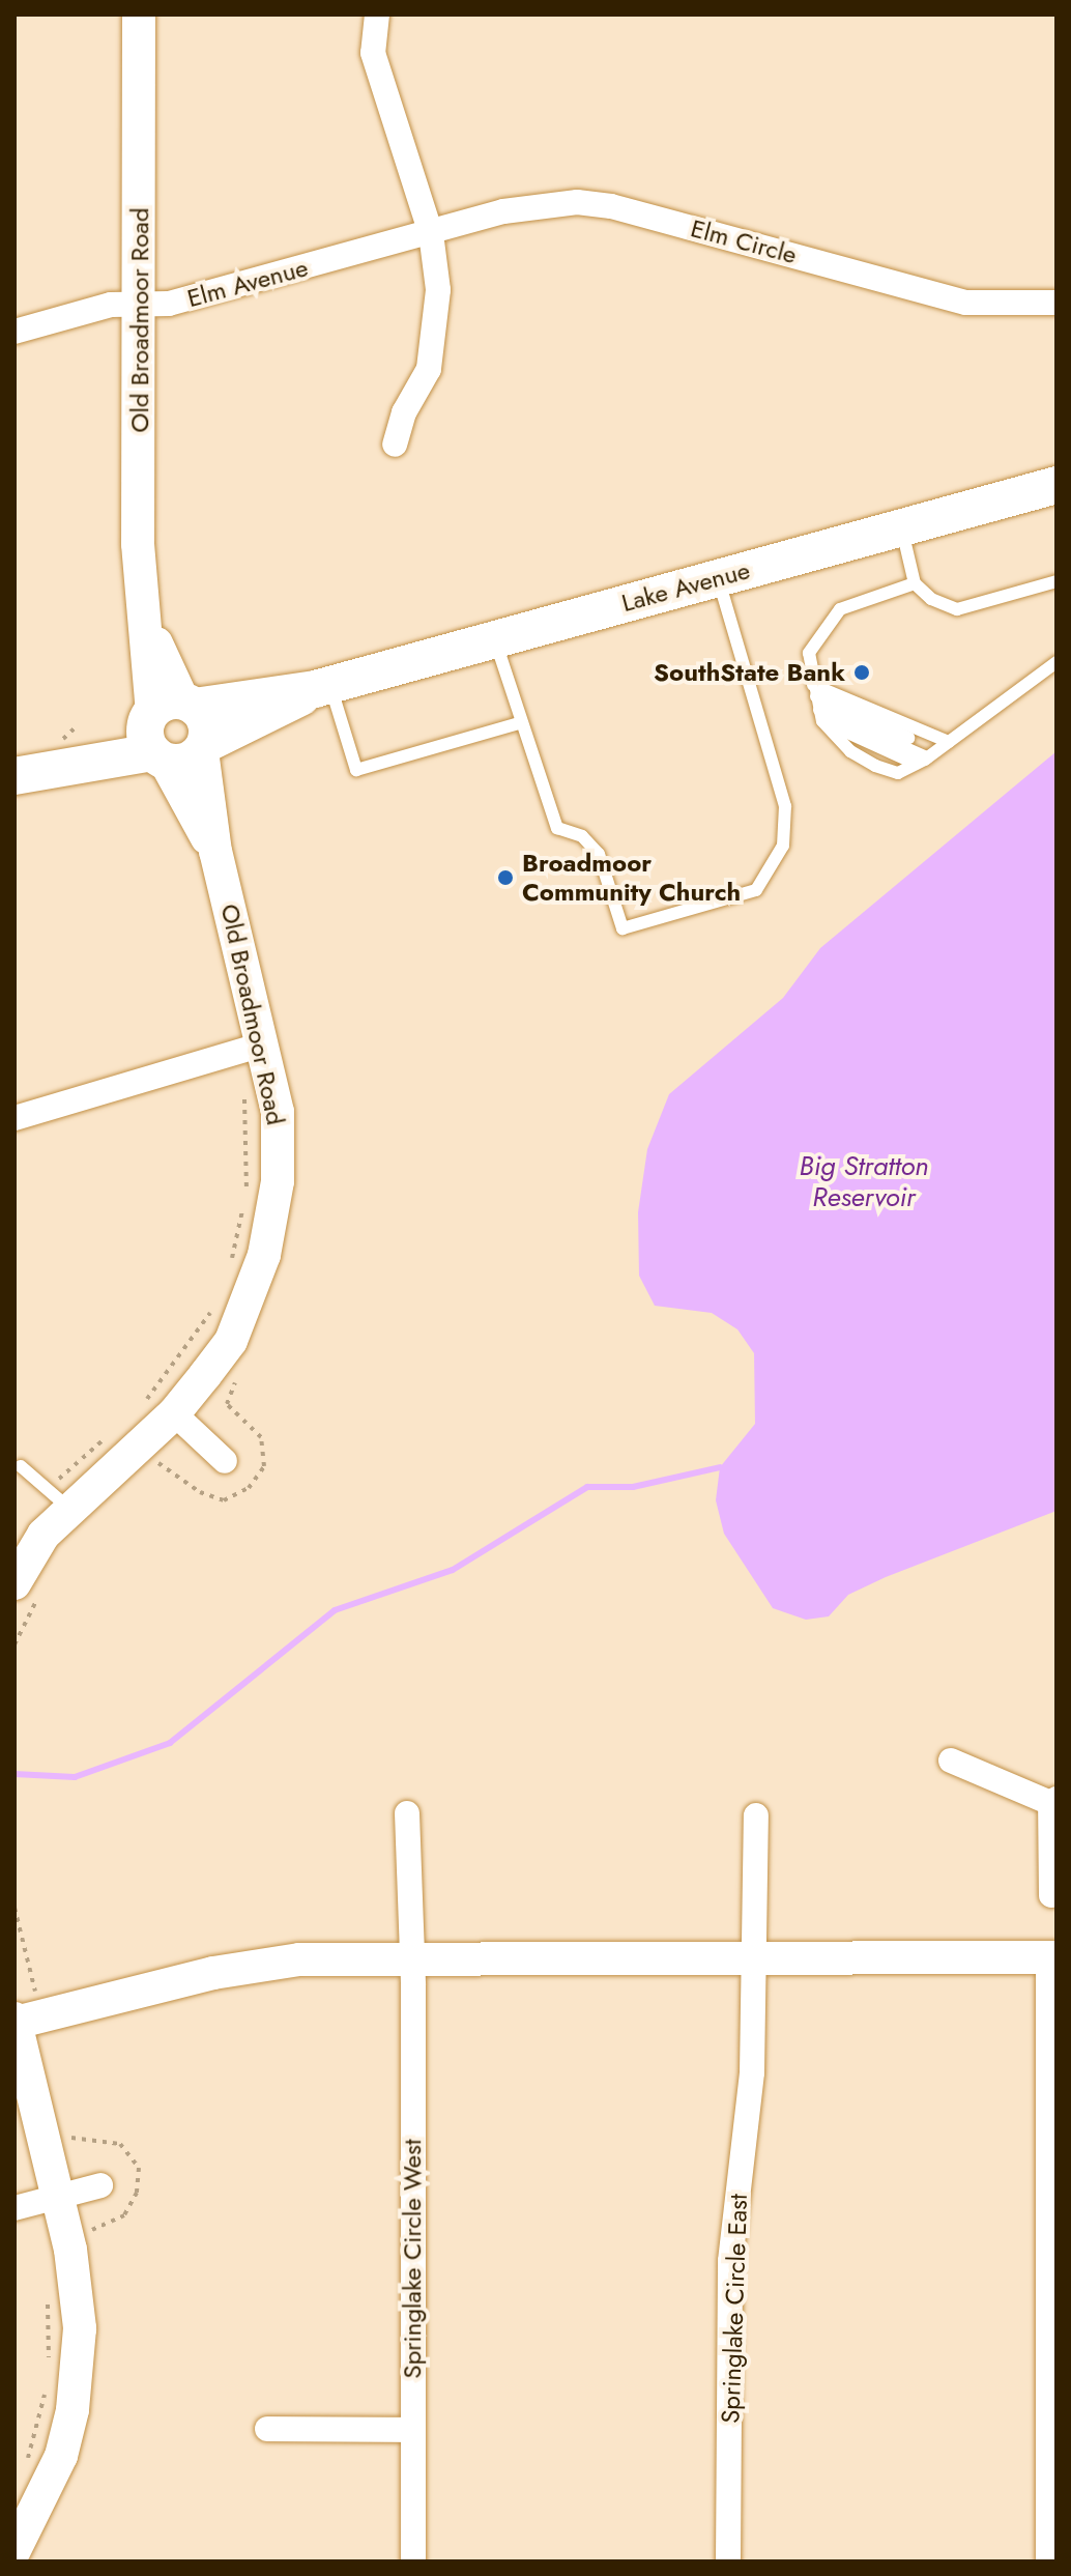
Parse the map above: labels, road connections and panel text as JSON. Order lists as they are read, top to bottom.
{
  "streets": {
    "main road": ["Lake Avenue"],
    "street": [
      "Elm Circle",
      "Elm Avenue",
      "Old Broadmoor Road",
      "Springlake Circle West",
      "Springlake Circle East"
    ]
  },
  "crossings": [
    ["Elm Circle", "Elm Avenue"],
    ["Elm Avenue", "Old Broadmoor Road"],
    ["Old Broadmoor Road", "Lake Avenue"]
  ],
  "water": ["Big Stratton Reservoir"],
  "places": ["SouthState Bank", "Broadmoor Community Church"]
}
